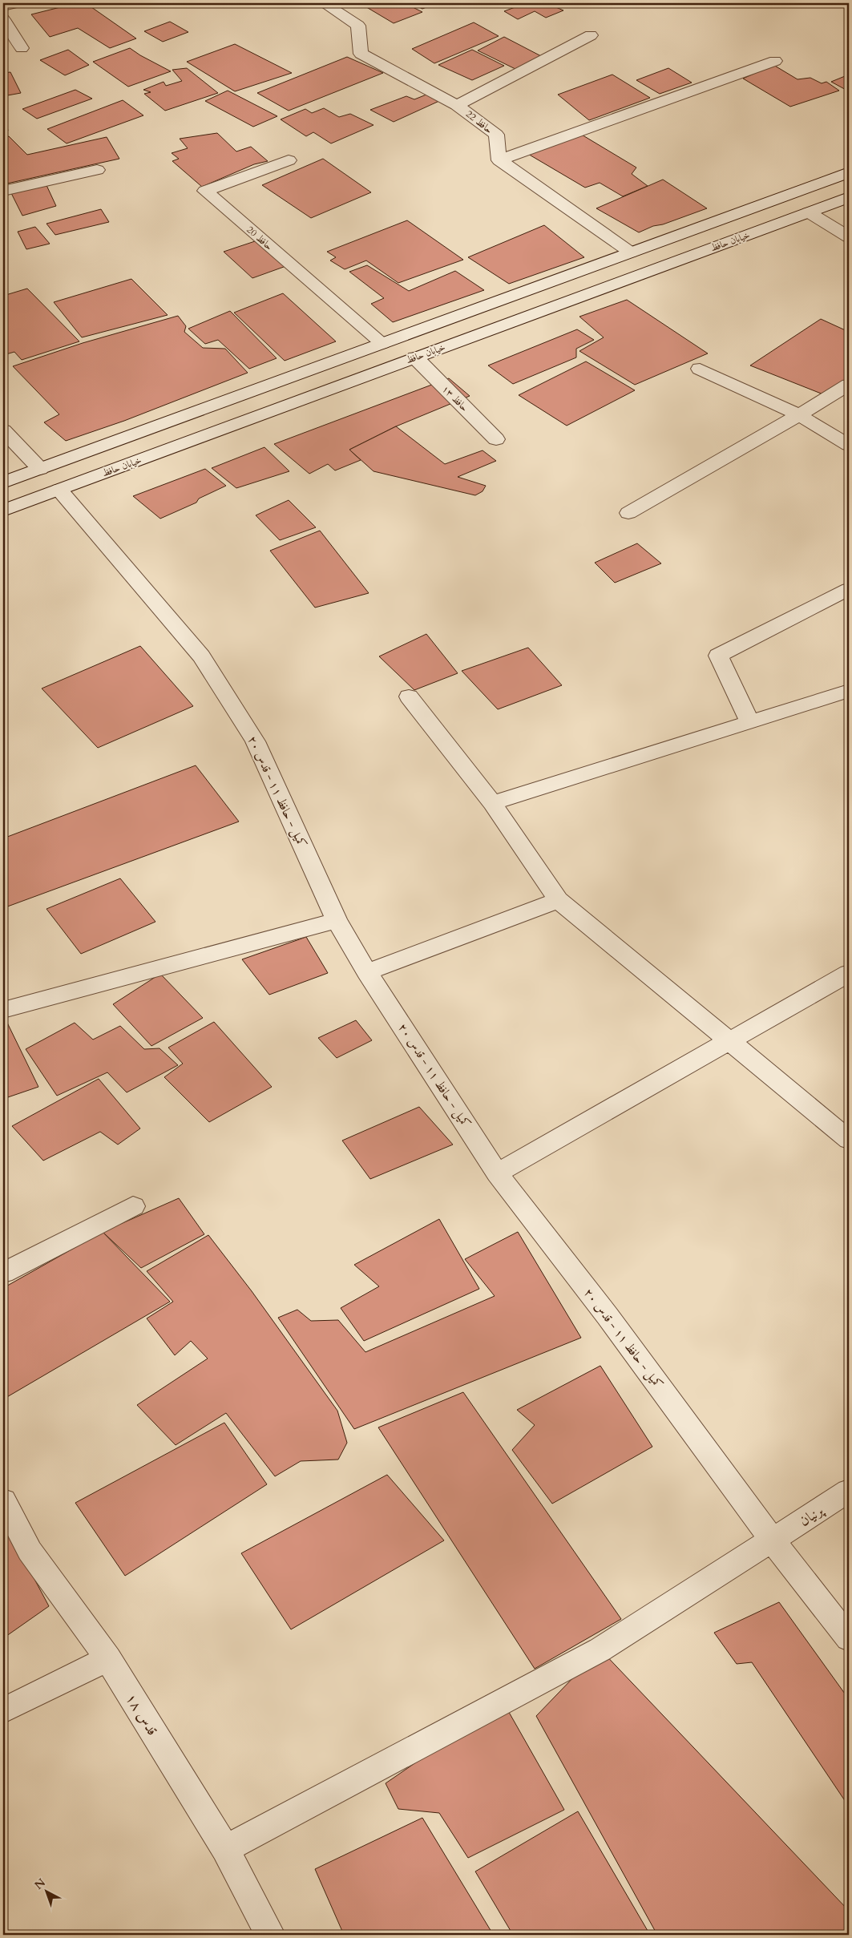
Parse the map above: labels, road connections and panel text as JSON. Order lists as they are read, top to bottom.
{
  "streets": {
    "street": [
      "حافظ 22",
      "حافظ 20",
      "خیابان حافظ",
      "حافظ ۱۳",
      "کمیل - حافظ ۱۱ - قدس ۲۰",
      "پرنیان",
      "قدس ۱۸"
    ]
  },
  "crossings": [
    ["حافظ 20", "خیابان حافظ"],
    ["خیابان حافظ", "حافظ ۱۳"],
    ["خیابان حافظ", "کمیل - حافظ ۱۱ - قدس ۲۰"],
    ["کمیل - حافظ ۱۱ - قدس ۲۰", "پرنیان"],
    ["پرنیان", "قدس ۱۸"]
  ],
  "north": "top left"
}
